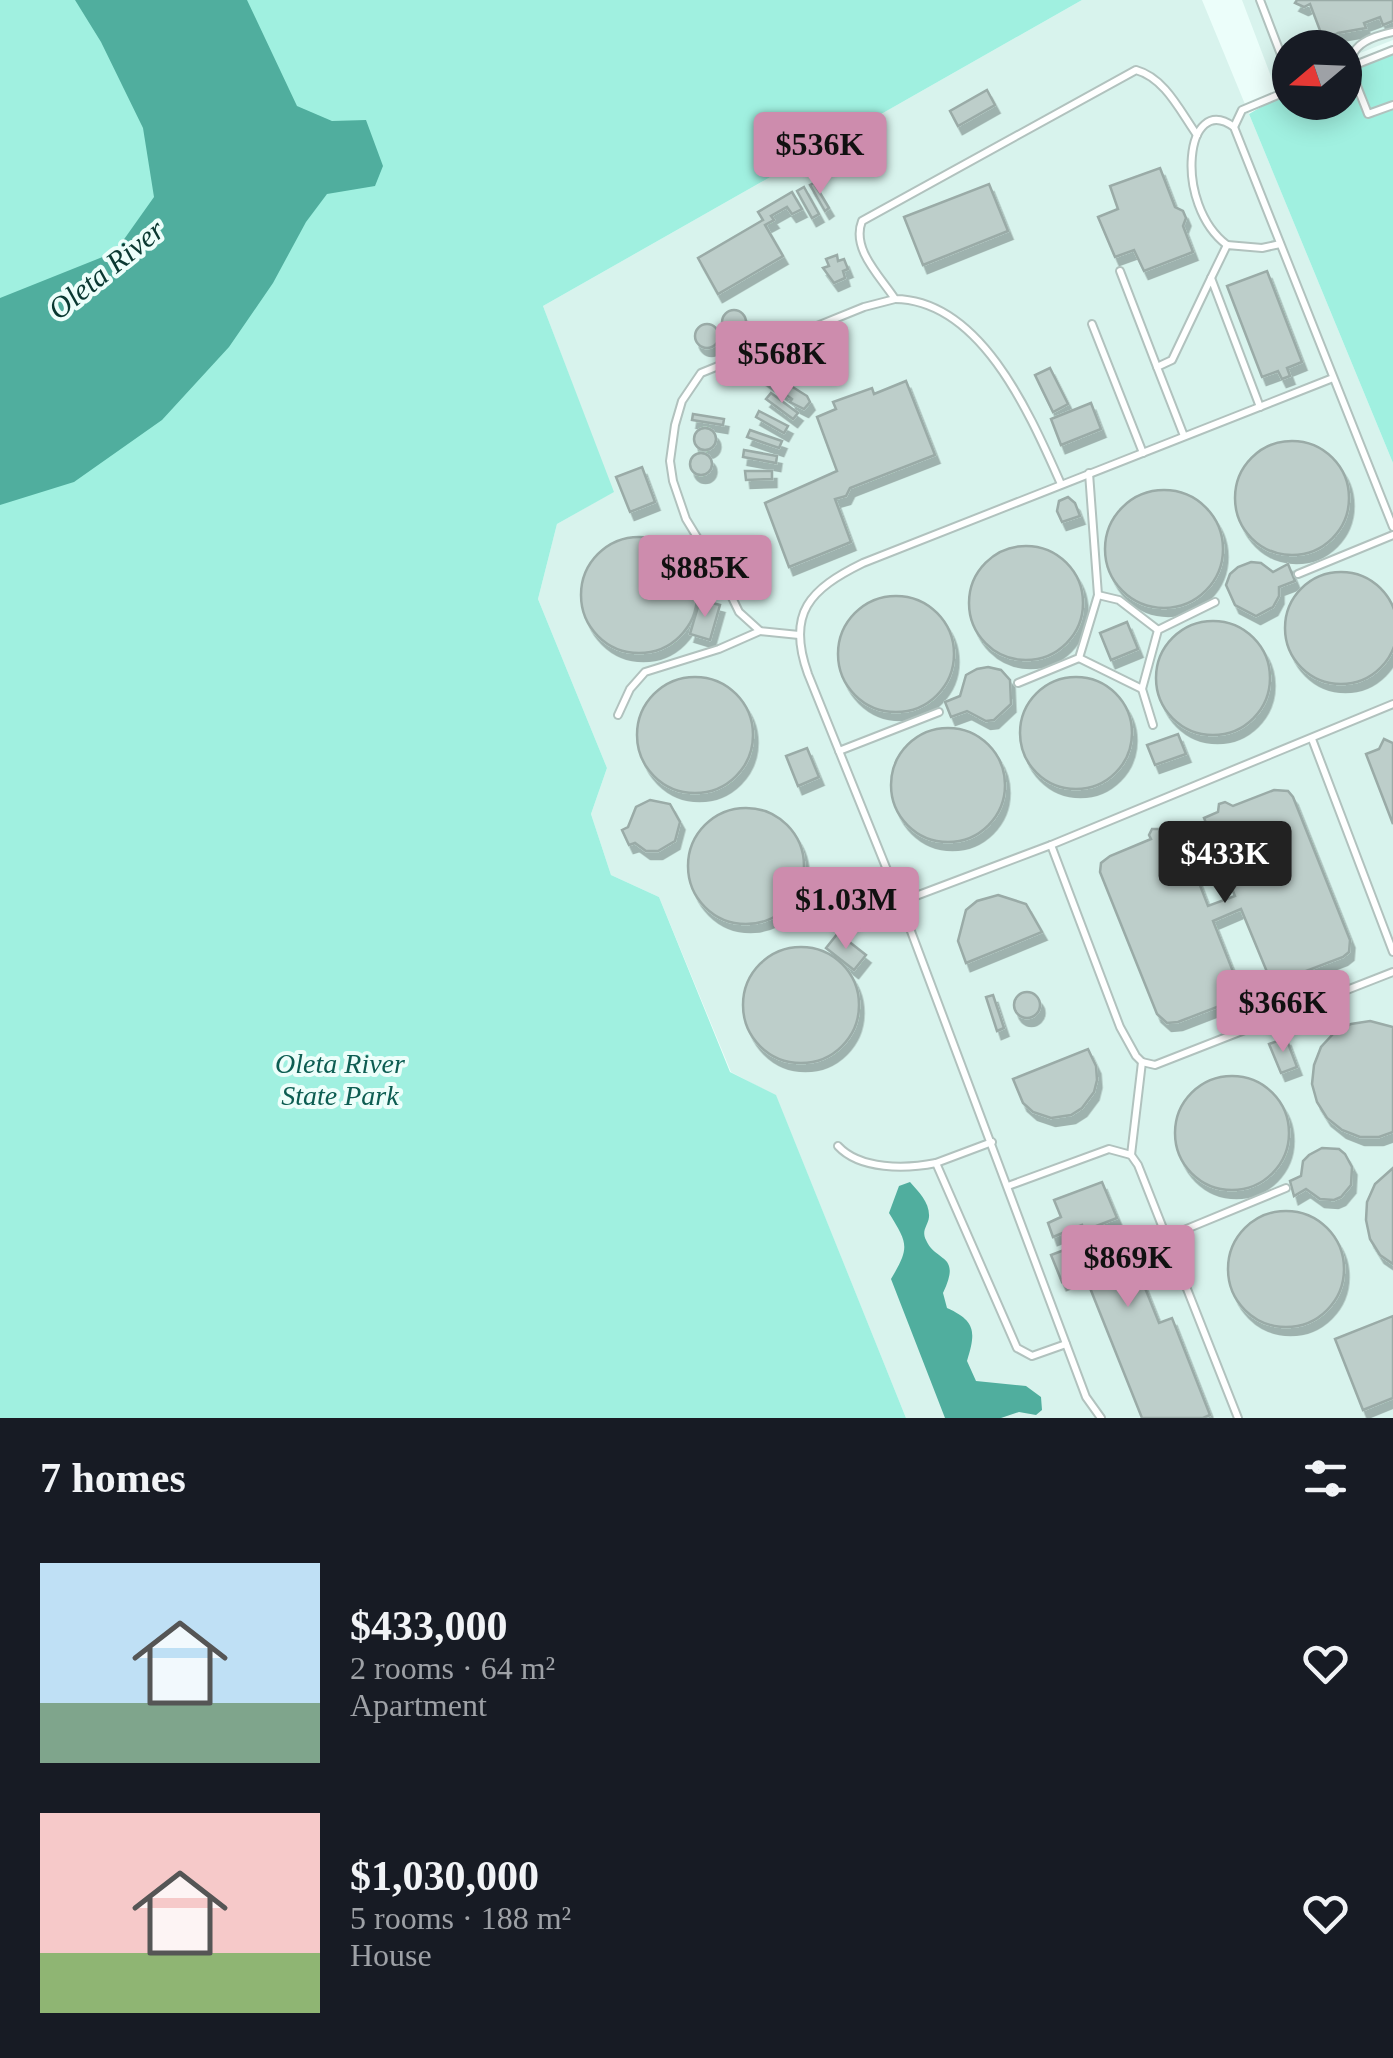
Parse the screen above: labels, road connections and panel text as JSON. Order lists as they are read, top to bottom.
{
  "water": ["Oleta River"],
  "parks": ["Oleta River State Park"],
  "north": "left",
  "page": {
    "price": [
      "$536K",
      "$568K",
      "$885K",
      "$433K",
      "$1.03M",
      "$366K",
      "$869K"
    ],
    "heading": "7 homes",
    "list": [
      {
        "name": "$433,000",
        "note": "2 rooms · 64 m² · Apartment"
      },
      {
        "name": "$1,030,000",
        "note": "5 rooms · 188 m² · House"
      }
    ]
  }
}
